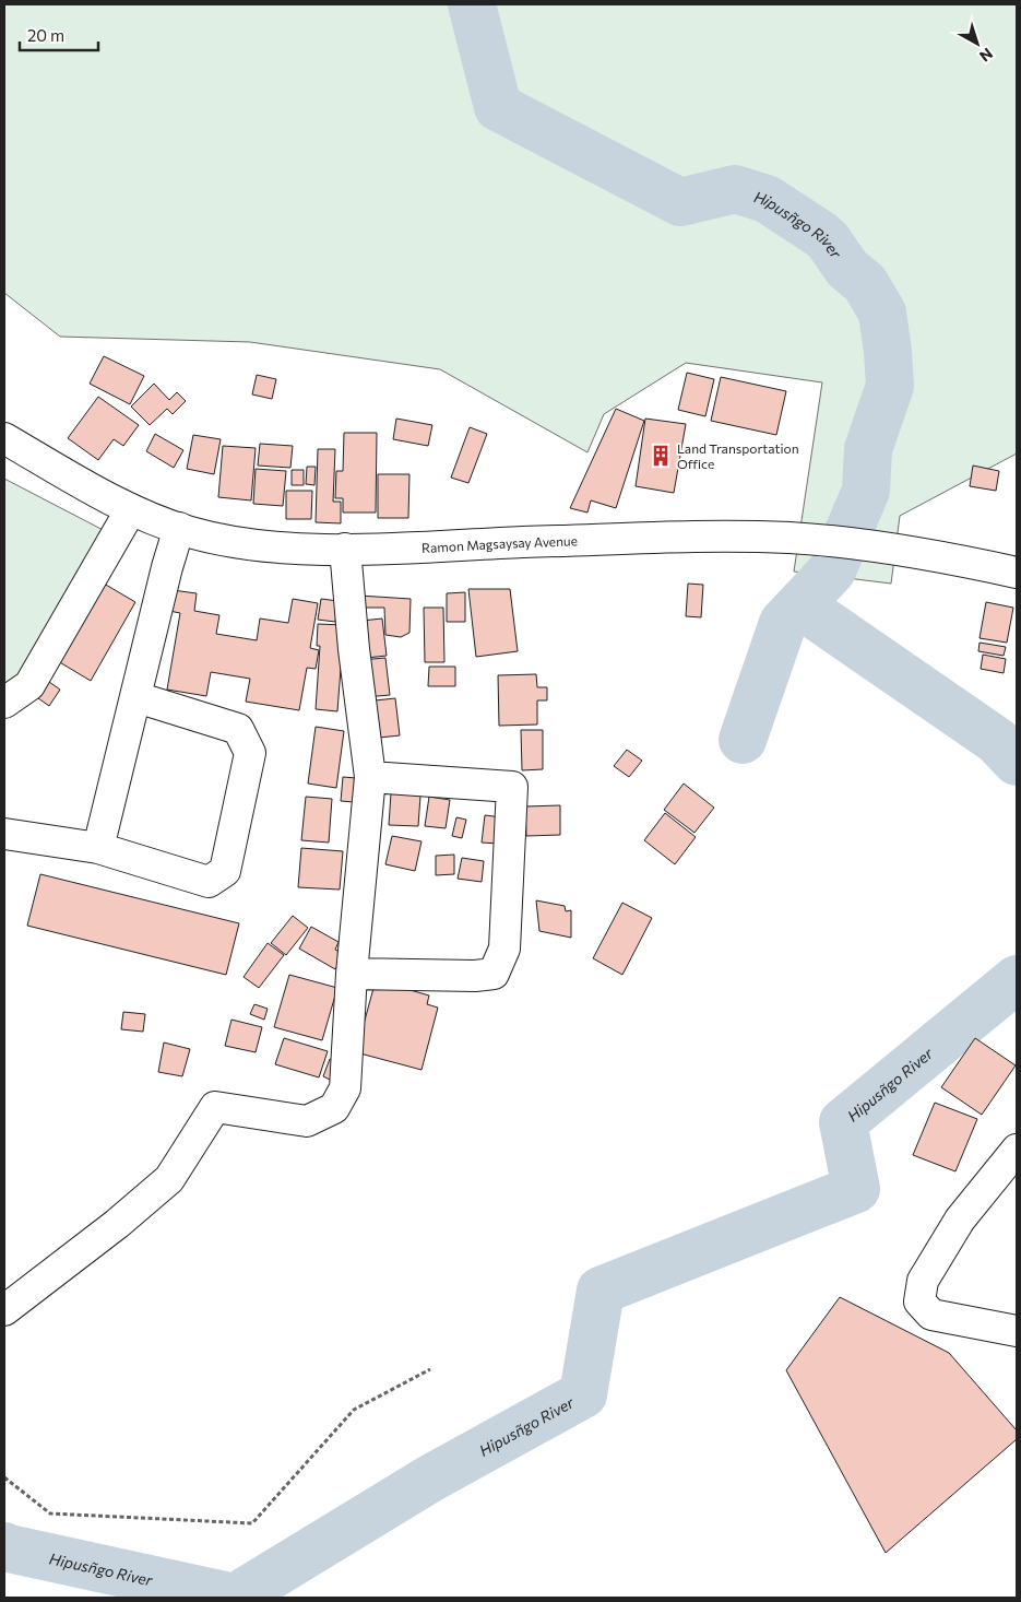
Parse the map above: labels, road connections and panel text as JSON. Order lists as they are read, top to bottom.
{
  "streets": {
    "main road": ["Ramon Magsaysay Avenue"]
  },
  "water": ["Hipusñgo River"],
  "places": {
    "building": ["Land Transportation Office"]
  },
  "scale_bar": "20 m",
  "north": "bottom right"
}
